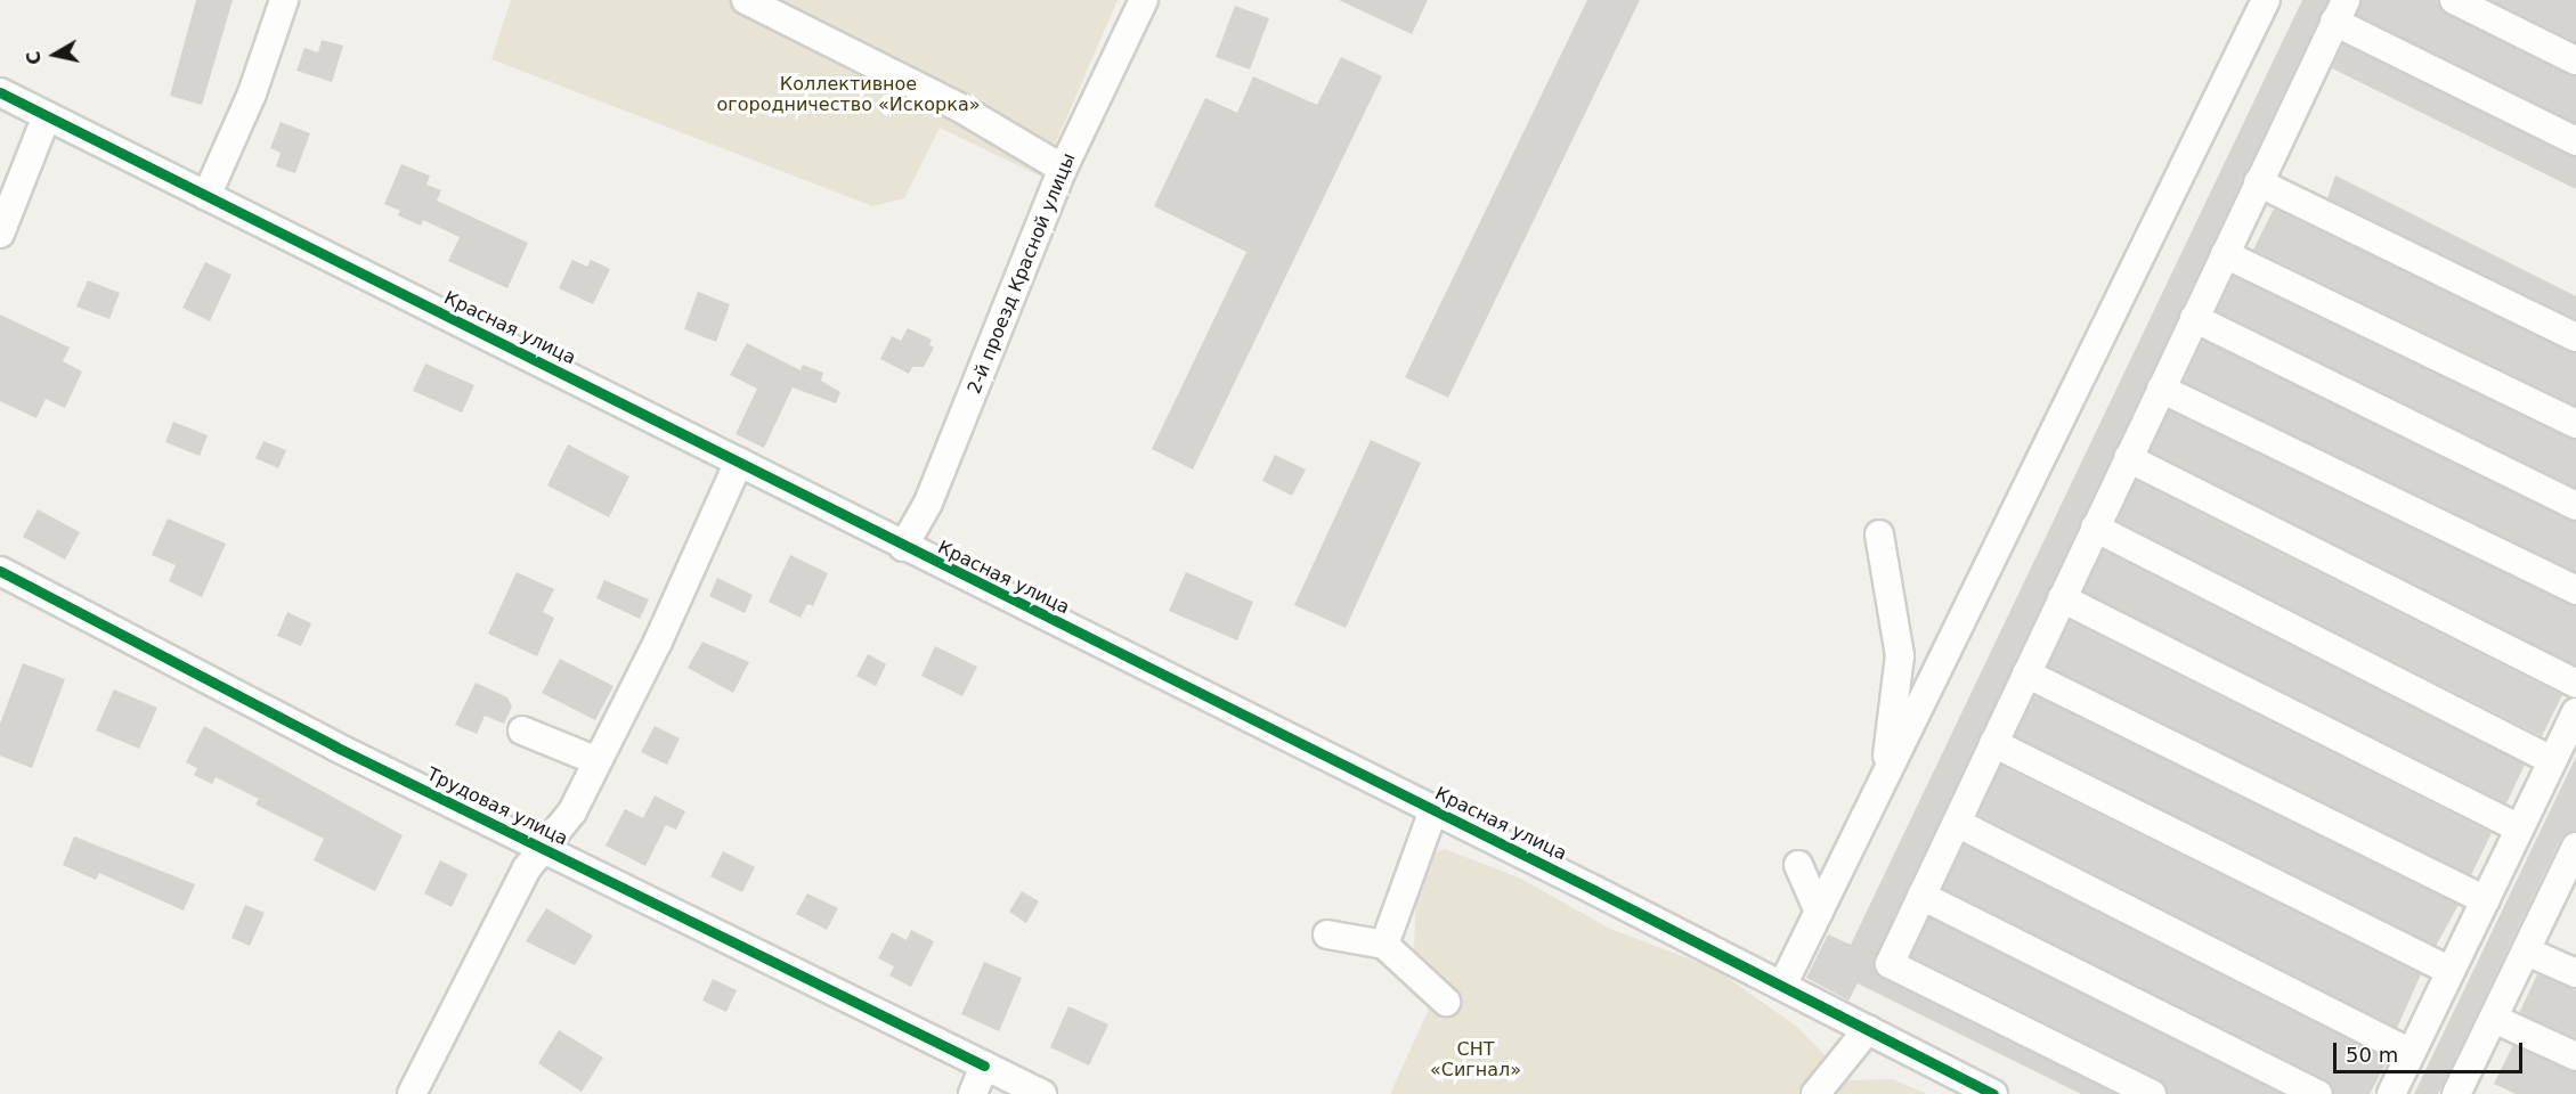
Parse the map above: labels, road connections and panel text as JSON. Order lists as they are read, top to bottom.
{
  "streets": {
    "street": ["2-й проезд Красной улицы", "Красная улица", "Трудовая улица"]
  },
  "crossings": [
    ["2-й проезд Красной улицы", "Красная улица"]
  ],
  "parks": ["Коллективное огородничество «Искорка»", "СНТ «Сигнал»"],
  "scale_bar": "50 m",
  "north": "left"
}
